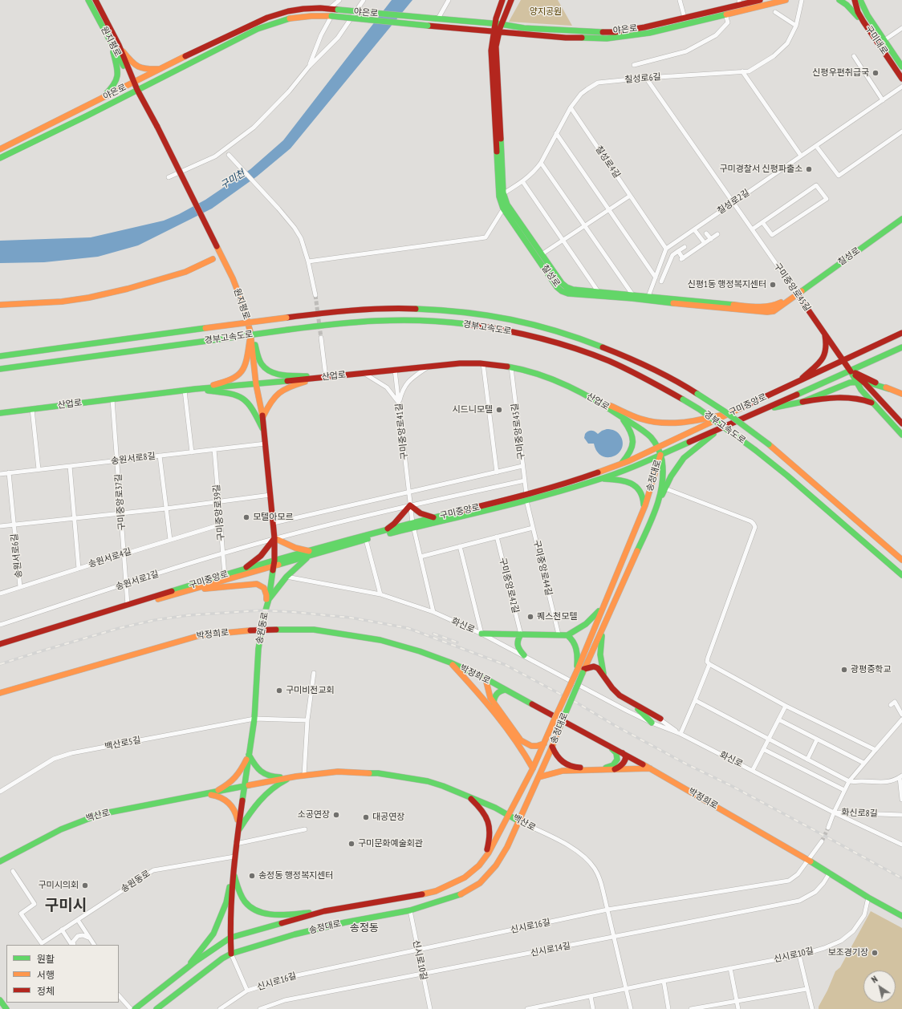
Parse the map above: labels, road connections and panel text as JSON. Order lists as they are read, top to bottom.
{
  "streets": {
    "main road": [
      "야은로",
      "구미대로",
      "원지평로",
      "칠성로",
      "구미중앙로45길",
      "경부고속도로",
      "산업로",
      "구미중앙로",
      "송정대로",
      "송원동로",
      "박정희로",
      "백산로"
    ],
    "street": [
      "칠성로6길",
      "칠성로4길",
      "칠성로2길",
      "구미중앙로41길",
      "구미중앙로43길",
      "송원서로8길",
      "구미중앙로37길",
      "구미중앙로39길",
      "송원서로6길",
      "송원서로4길",
      "구미중앙로44길",
      "송원서로2길",
      "구미중앙로42길",
      "화신로",
      "백산로5길",
      "화신로8길",
      "신시로16길",
      "신시로14길",
      "신시로10길"
    ]
  },
  "crossings": [
    ["야은로", "원지평로"],
    ["야은로", "칠성로"],
    ["원지평로", "산업로"],
    ["원지평로", "송원동로"],
    ["칠성로6길", "칠성로4길"],
    ["칠성로6길", "칠성로"],
    ["칠성로6길", "구미중앙로45길"],
    ["칠성로2길", "구미중앙로45길"],
    ["칠성로", "구미중앙로45길"],
    ["구미중앙로45길", "구미중앙로"],
    ["산업로", "구미중앙로"],
    ["산업로", "구미중앙로41길"],
    ["산업로", "구미중앙로43길"],
    ["산업로", "송정대로"],
    ["산업로", "구미중앙로37길"],
    ["산업로", "송원동로"],
    ["구미중앙로", "구미중앙로41길"],
    ["구미중앙로", "구미중앙로43길"],
    ["구미중앙로", "송정대로"],
    ["구미중앙로", "구미중앙로37길"],
    ["구미중앙로", "구미중앙로39길"],
    ["구미중앙로", "구미중앙로44길"],
    ["구미중앙로", "송원동로"],
    ["구미중앙로43길", "구미중앙로44길"],
    ["송원서로8길", "구미중앙로37길"],
    ["송원서로8길", "구미중앙로39길"],
    ["송원서로8길", "송원서로6길"],
    ["송원서로8길", "송원동로"],
    ["송정대로", "송원동로"],
    ["송정대로", "백산로"],
    ["송정대로", "신시로16길"],
    ["송정대로", "신시로10길"],
    ["구미중앙로37길", "송원서로6길"],
    ["구미중앙로37길", "송원서로4길"],
    ["구미중앙로37길", "송원서로2길"],
    ["구미중앙로39길", "송원서로6길"],
    ["구미중앙로39길", "송원서로4길"],
    ["구미중앙로39길", "송원서로2길"],
    ["송원서로6길", "송원서로4길"],
    ["송원서로6길", "송원동로"],
    ["송원서로2길", "송원동로"],
    ["화신로", "화신로8길"],
    ["송원동로", "백산로5길"],
    ["송원동로", "백산로"],
    ["송원동로", "신시로16길"],
    ["박정희로", "신시로16길"],
    ["박정희로", "신시로14길"],
    ["박정희로", "신시로10길"],
    ["백산로", "신시로16길"],
    ["백산로", "신시로14길"],
    ["백산로", "신시로10길"],
    ["신시로16길", "신시로10길"],
    ["신시로14길", "신시로10길"]
  ],
  "districts": ["구미시", "송정동"],
  "water": ["구미천"],
  "parks": ["양지공원"],
  "places": [
    "신평우편취급국",
    "구미경찰서 신평파출소",
    "신평1동 행정복지센터",
    "시드니모텔",
    "모텔아모르",
    "퀘스천모텔",
    "광평중학교",
    "구미비전교회",
    "소공연장",
    "대공연장",
    "구미문화예술회관",
    "송정동 행정복지센터",
    "구미시의회",
    "보조경기장"
  ],
  "legend": ["원활", "서행", "정체"],
  "north": "top left"
}
